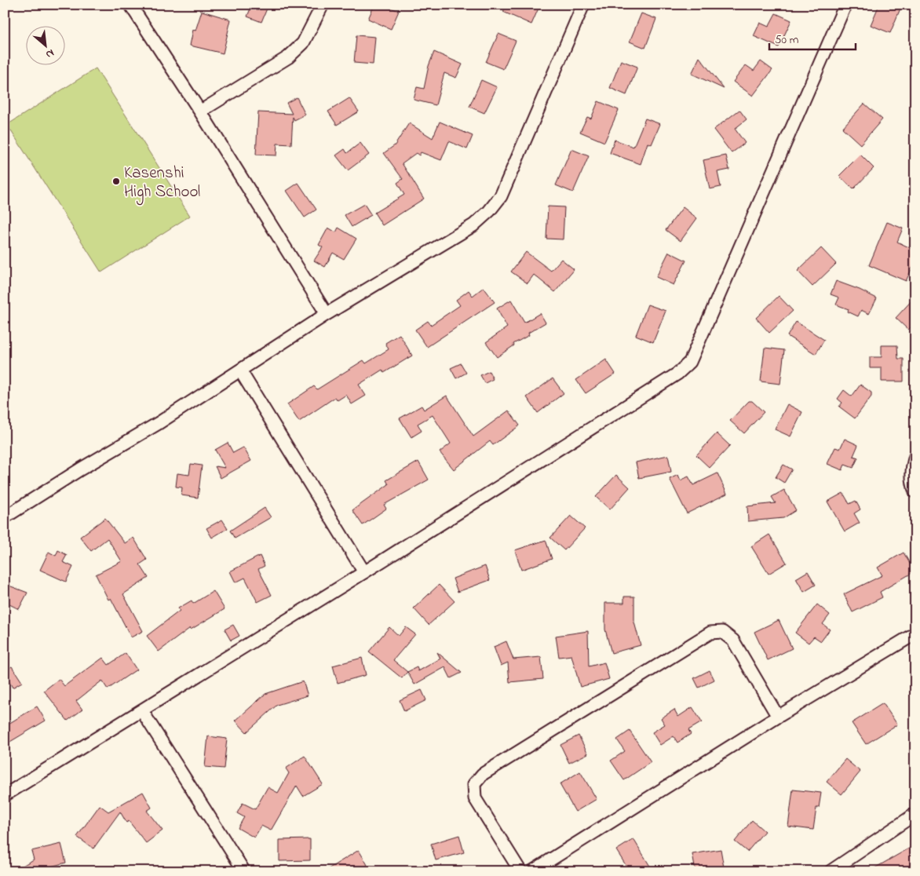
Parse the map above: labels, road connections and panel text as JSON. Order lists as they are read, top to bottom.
{
  "places": ["Kasenshi High School"],
  "scale_bar": "50 m",
  "north": "bottom right"
}
